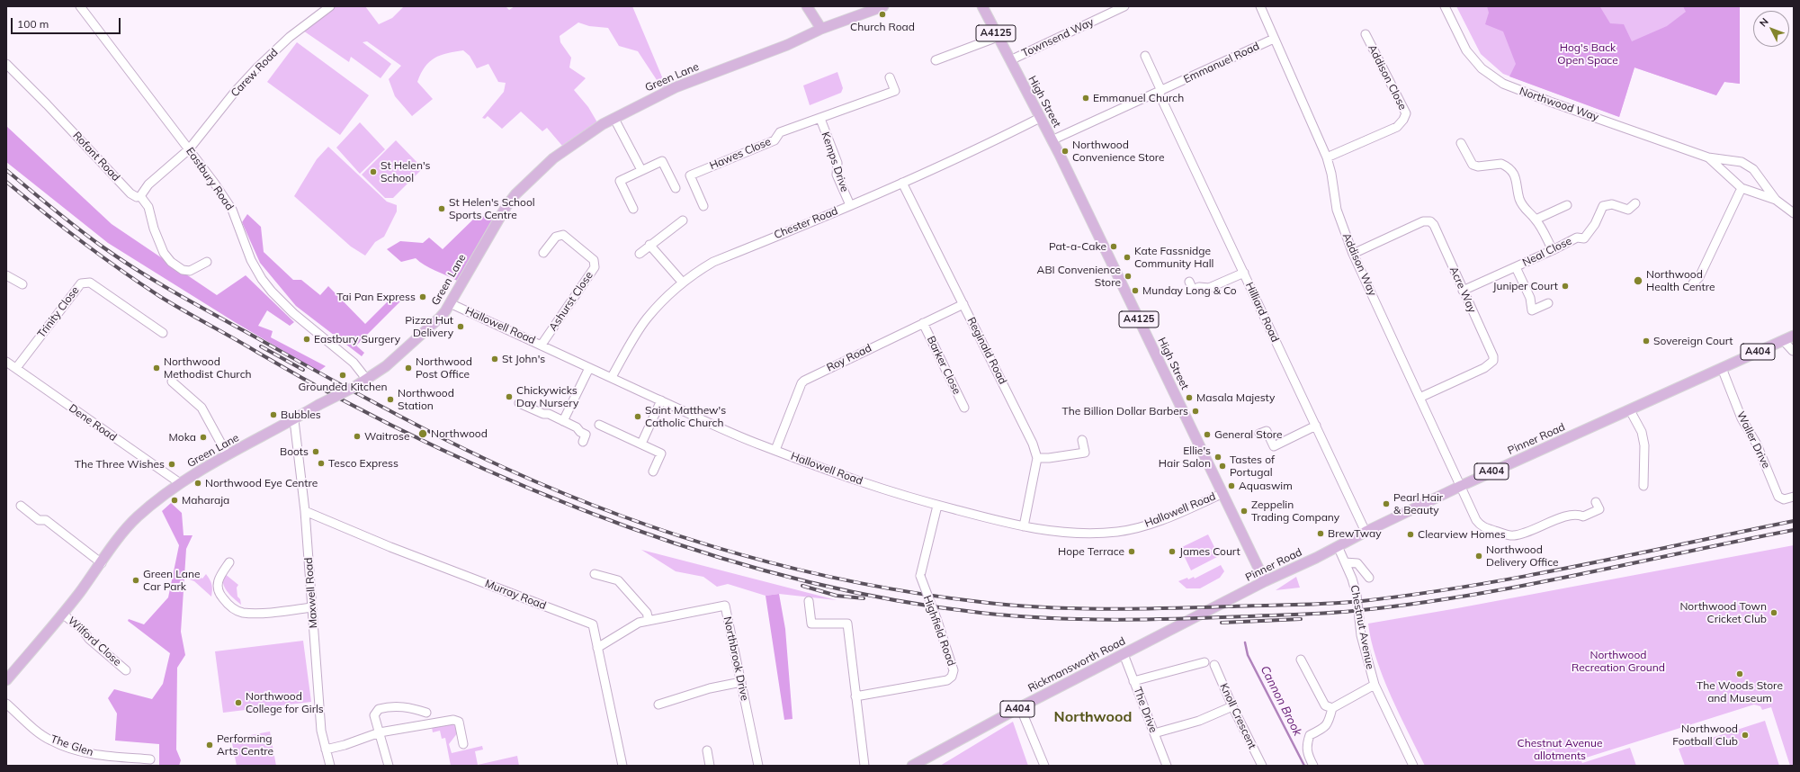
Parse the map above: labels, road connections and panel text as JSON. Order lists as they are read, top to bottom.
{
  "streets": {
    "main road": [
      "A4125",
      "Green Lane",
      "High Street",
      "A404",
      "Pinner Road",
      "Rickmansworth Road"
    ],
    "street": [
      "Townsend Way",
      "Emmanuel Road",
      "Carew Road",
      "Addison Close",
      "Northwood Way",
      "Hawes Close",
      "Rofant Road",
      "Kemps Drive",
      "Eastbury Road",
      "Chester Road",
      "Neal Close",
      "Addison Way",
      "Acre Way",
      "Ashurst Close",
      "Trinity Close",
      "Hilliard Road",
      "Hallowell Road",
      "Reginald Road",
      "Roy Road",
      "Barker Close",
      "Dene Road",
      "Waller Drive",
      "Maxwell Road",
      "Murray Road",
      "Chestnut Avenue",
      "Highfield Road",
      "Wilford Close",
      "Northbrook Drive",
      "The Drive",
      "Knoll Crescent",
      "The Glen"
    ]
  },
  "crossings": [
    ["A4125", "Townsend Way"],
    ["A4125", "High Street"],
    ["Townsend Way", "High Street"],
    ["Emmanuel Road", "High Street"],
    ["Emmanuel Road", "Addison Way"],
    ["Emmanuel Road", "Hilliard Road"],
    ["Carew Road", "Eastbury Road"],
    ["Green Lane", "Eastbury Road"],
    ["Green Lane", "Hallowell Road"],
    ["Green Lane", "Dene Road"],
    ["Green Lane", "Maxwell Road"],
    ["Green Lane", "Wilford Close"],
    ["Addison Close", "Addison Way"],
    ["High Street", "Chester Road"],
    ["High Street", "Hallowell Road"],
    ["High Street", "Pinner Road"],
    ["Hawes Close", "Kemps Drive"],
    ["Kemps Drive", "Chester Road"],
    ["Chester Road", "Hallowell Road"],
    ["Chester Road", "Reginald Road"],
    ["Neal Close", "Acre Way"],
    ["Addison Way", "Acre Way"],
    ["Addison Way", "Pinner Road"],
    ["Ashurst Close", "Hallowell Road"],
    ["Trinity Close", "Dene Road"],
    ["Hilliard Road", "Pinner Road"],
    ["Hallowell Road", "Roy Road"],
    ["Hallowell Road", "Highfield Road"],
    ["Reginald Road", "Roy Road"],
    ["Roy Road", "Barker Close"],
    ["Pinner Road", "Waller Drive"],
    ["Pinner Road", "Chestnut Avenue"],
    ["Pinner Road", "Rickmansworth Road"],
    ["Maxwell Road", "Murray Road"],
    ["Rickmansworth Road", "The Drive"]
  ],
  "districts": ["Northwood"],
  "water": ["Cannon Brook"],
  "parks": ["Hog's Back Open Space", "Northwood Recreation Ground", "Chestnut Avenue allotments"],
  "places": [
    "Church Road",
    "Emmanuel Church",
    "Northwood Convenience Store",
    "St Helen's School",
    "St Helen's School Sports Centre",
    "Pat-a-Cake",
    "Kate Fassnidge Community Hall",
    "ABI Convenience Store",
    "Northwood Health Centre",
    "Juniper Court",
    "Munday Long & Co",
    "Tai Pan Express",
    "Pizza Hut Delivery",
    "Eastbury Surgery",
    "Sovereign Court",
    "St John's",
    "Northwood Methodist Church",
    "Northwood Post Office",
    "Grounded Kitchen",
    "Chickywicks Day Nursery",
    "Masala Majesty",
    "Northwood Station",
    "The Billion Dollar Barbers",
    "Bubbles",
    "Saint Matthew's Catholic Church",
    "Northwood",
    "General Store",
    "Waitrose",
    "Moka",
    "Boots",
    "Ellie's Hair Salon",
    "Tesco Express",
    "The Three Wishes",
    "Tastes of Portugal",
    "Northwood Eye Centre",
    "Aquaswim",
    "Maharaja",
    "Pearl Hair & Beauty",
    "Zeppelin Trading Company",
    "BrewTway",
    "Clearview Homes",
    "Hope Terrace",
    "James Court",
    "Northwood Delivery Office",
    "Green Lane Car Park",
    "Northwood Town Cricket Club",
    "The Woods Store and Museum",
    "Northwood College for Girls",
    "Northwood Football Club",
    "Performing Arts Centre"
  ],
  "scale_bar": "100 m",
  "north": "top left"
}
